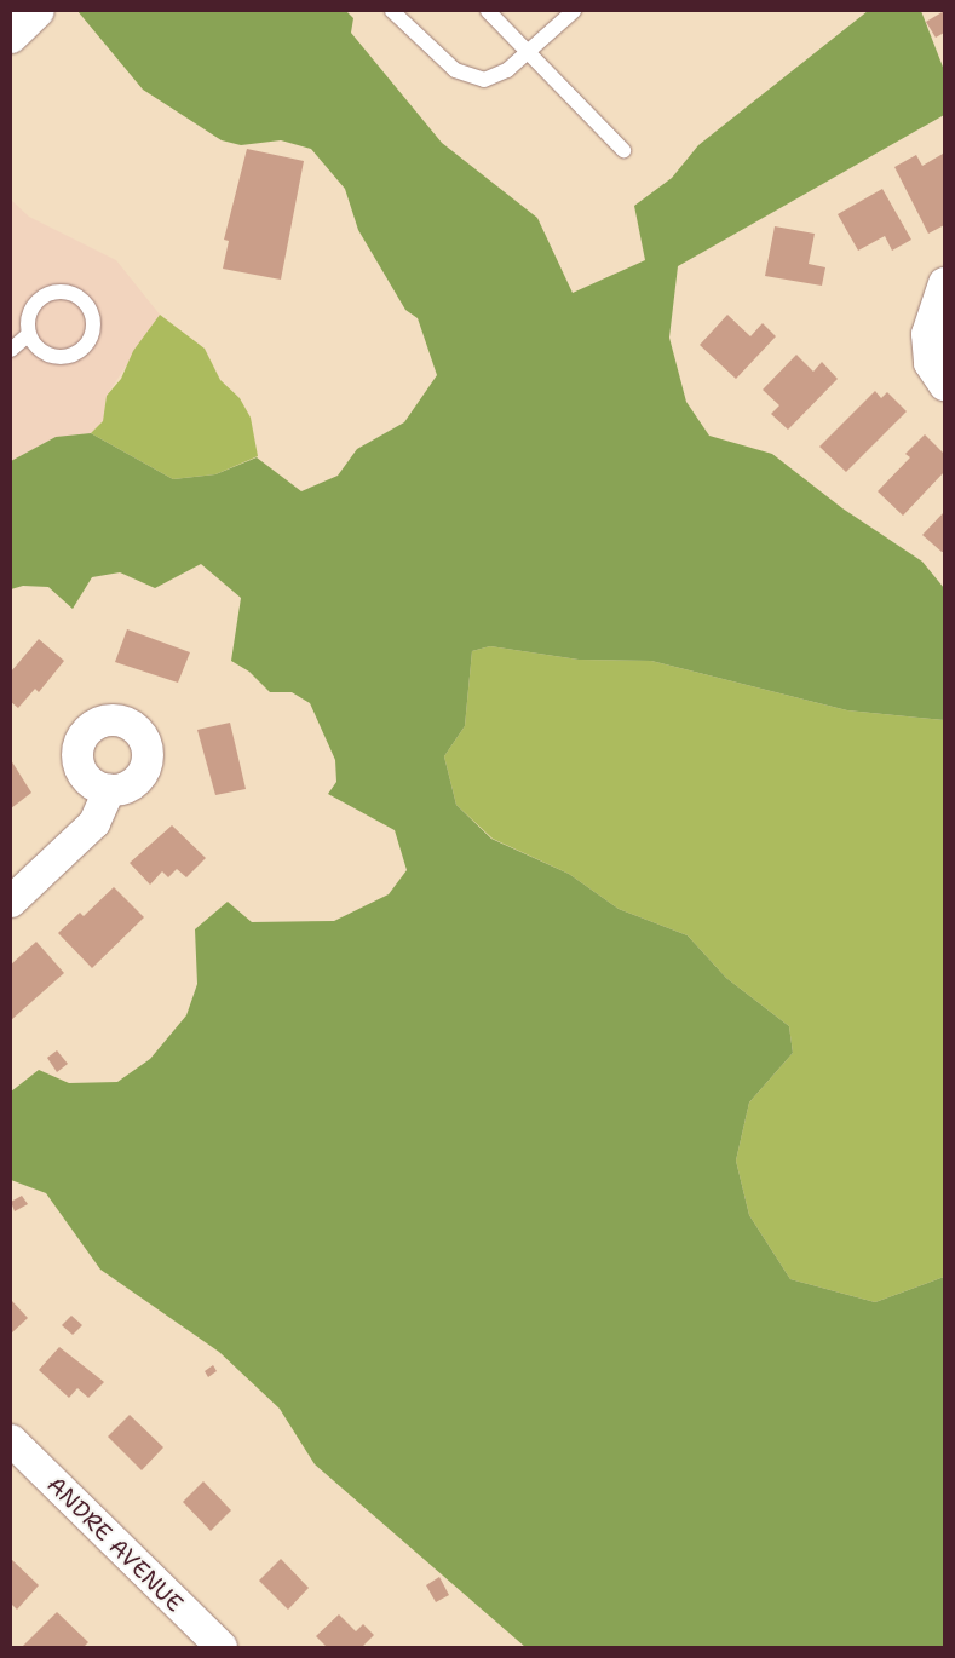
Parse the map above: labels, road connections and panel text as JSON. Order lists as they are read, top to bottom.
{
  "streets": {
    "street": ["ANDRE AVENUE"]
  }
}
